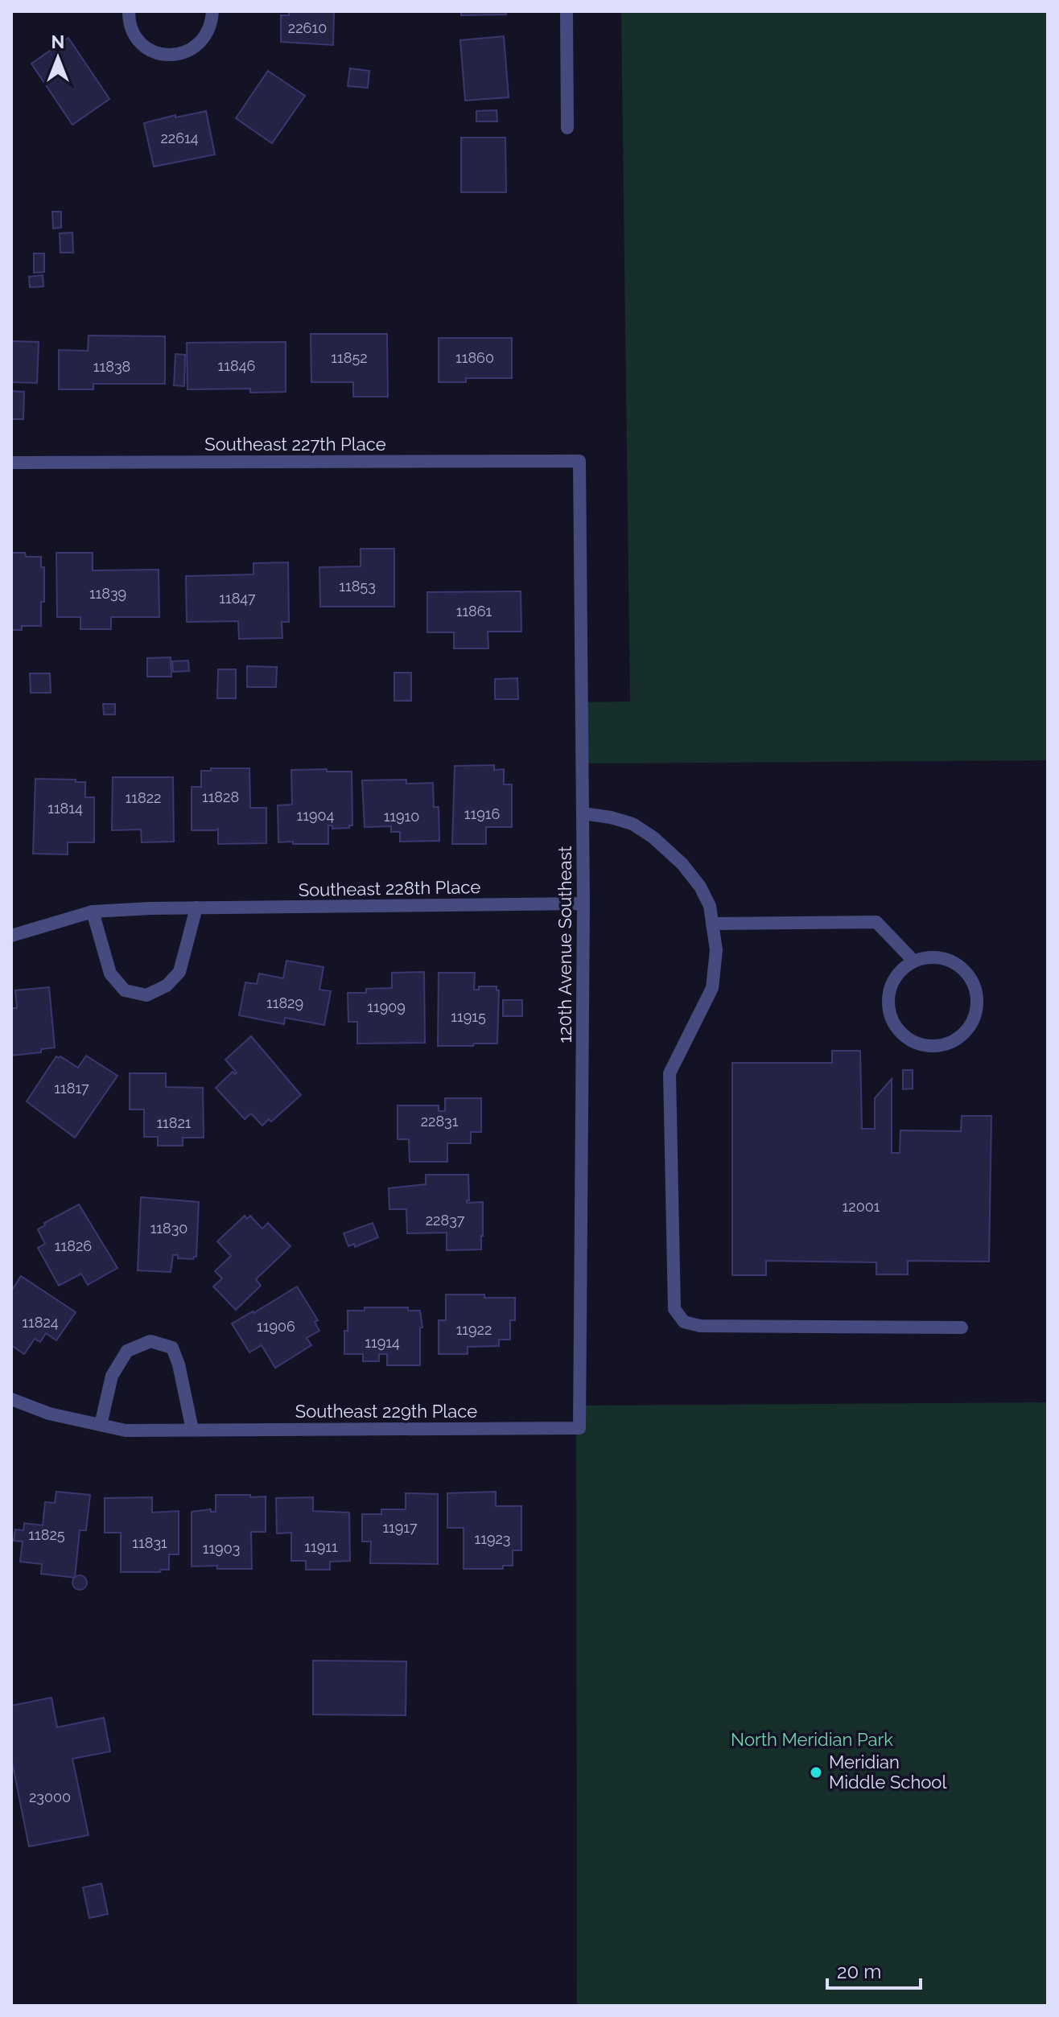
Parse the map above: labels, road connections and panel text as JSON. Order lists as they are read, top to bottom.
{
  "streets": {
    "street": [
      "Southeast 227th Place",
      "Southeast 228th Place",
      "120th Avenue Southeast",
      "Southeast 229th Place"
    ]
  },
  "crossings": [
    ["Southeast 227th Place", "120th Avenue Southeast"],
    ["Southeast 228th Place", "120th Avenue Southeast"],
    ["120th Avenue Southeast", "Southeast 229th Place"]
  ],
  "parks": ["North Meridian Park"],
  "places": ["Meridian Middle School"],
  "house_numbers": [
    "22610",
    "22614",
    "11852",
    "11860",
    "11846",
    "11838",
    "11853",
    "11839",
    "11847",
    "11861",
    "11828",
    "11822",
    "11814",
    "11916",
    "11904",
    "11910",
    "11829",
    "11909",
    "11915",
    "11817",
    "22831",
    "11821",
    "12001",
    "22837",
    "11830",
    "11826",
    "11824",
    "11906",
    "11922",
    "11914",
    "11917",
    "11825",
    "11923",
    "11831",
    "11911",
    "11903",
    "23000"
  ],
  "scale_bar": "20 m",
  "north": "top"
}
